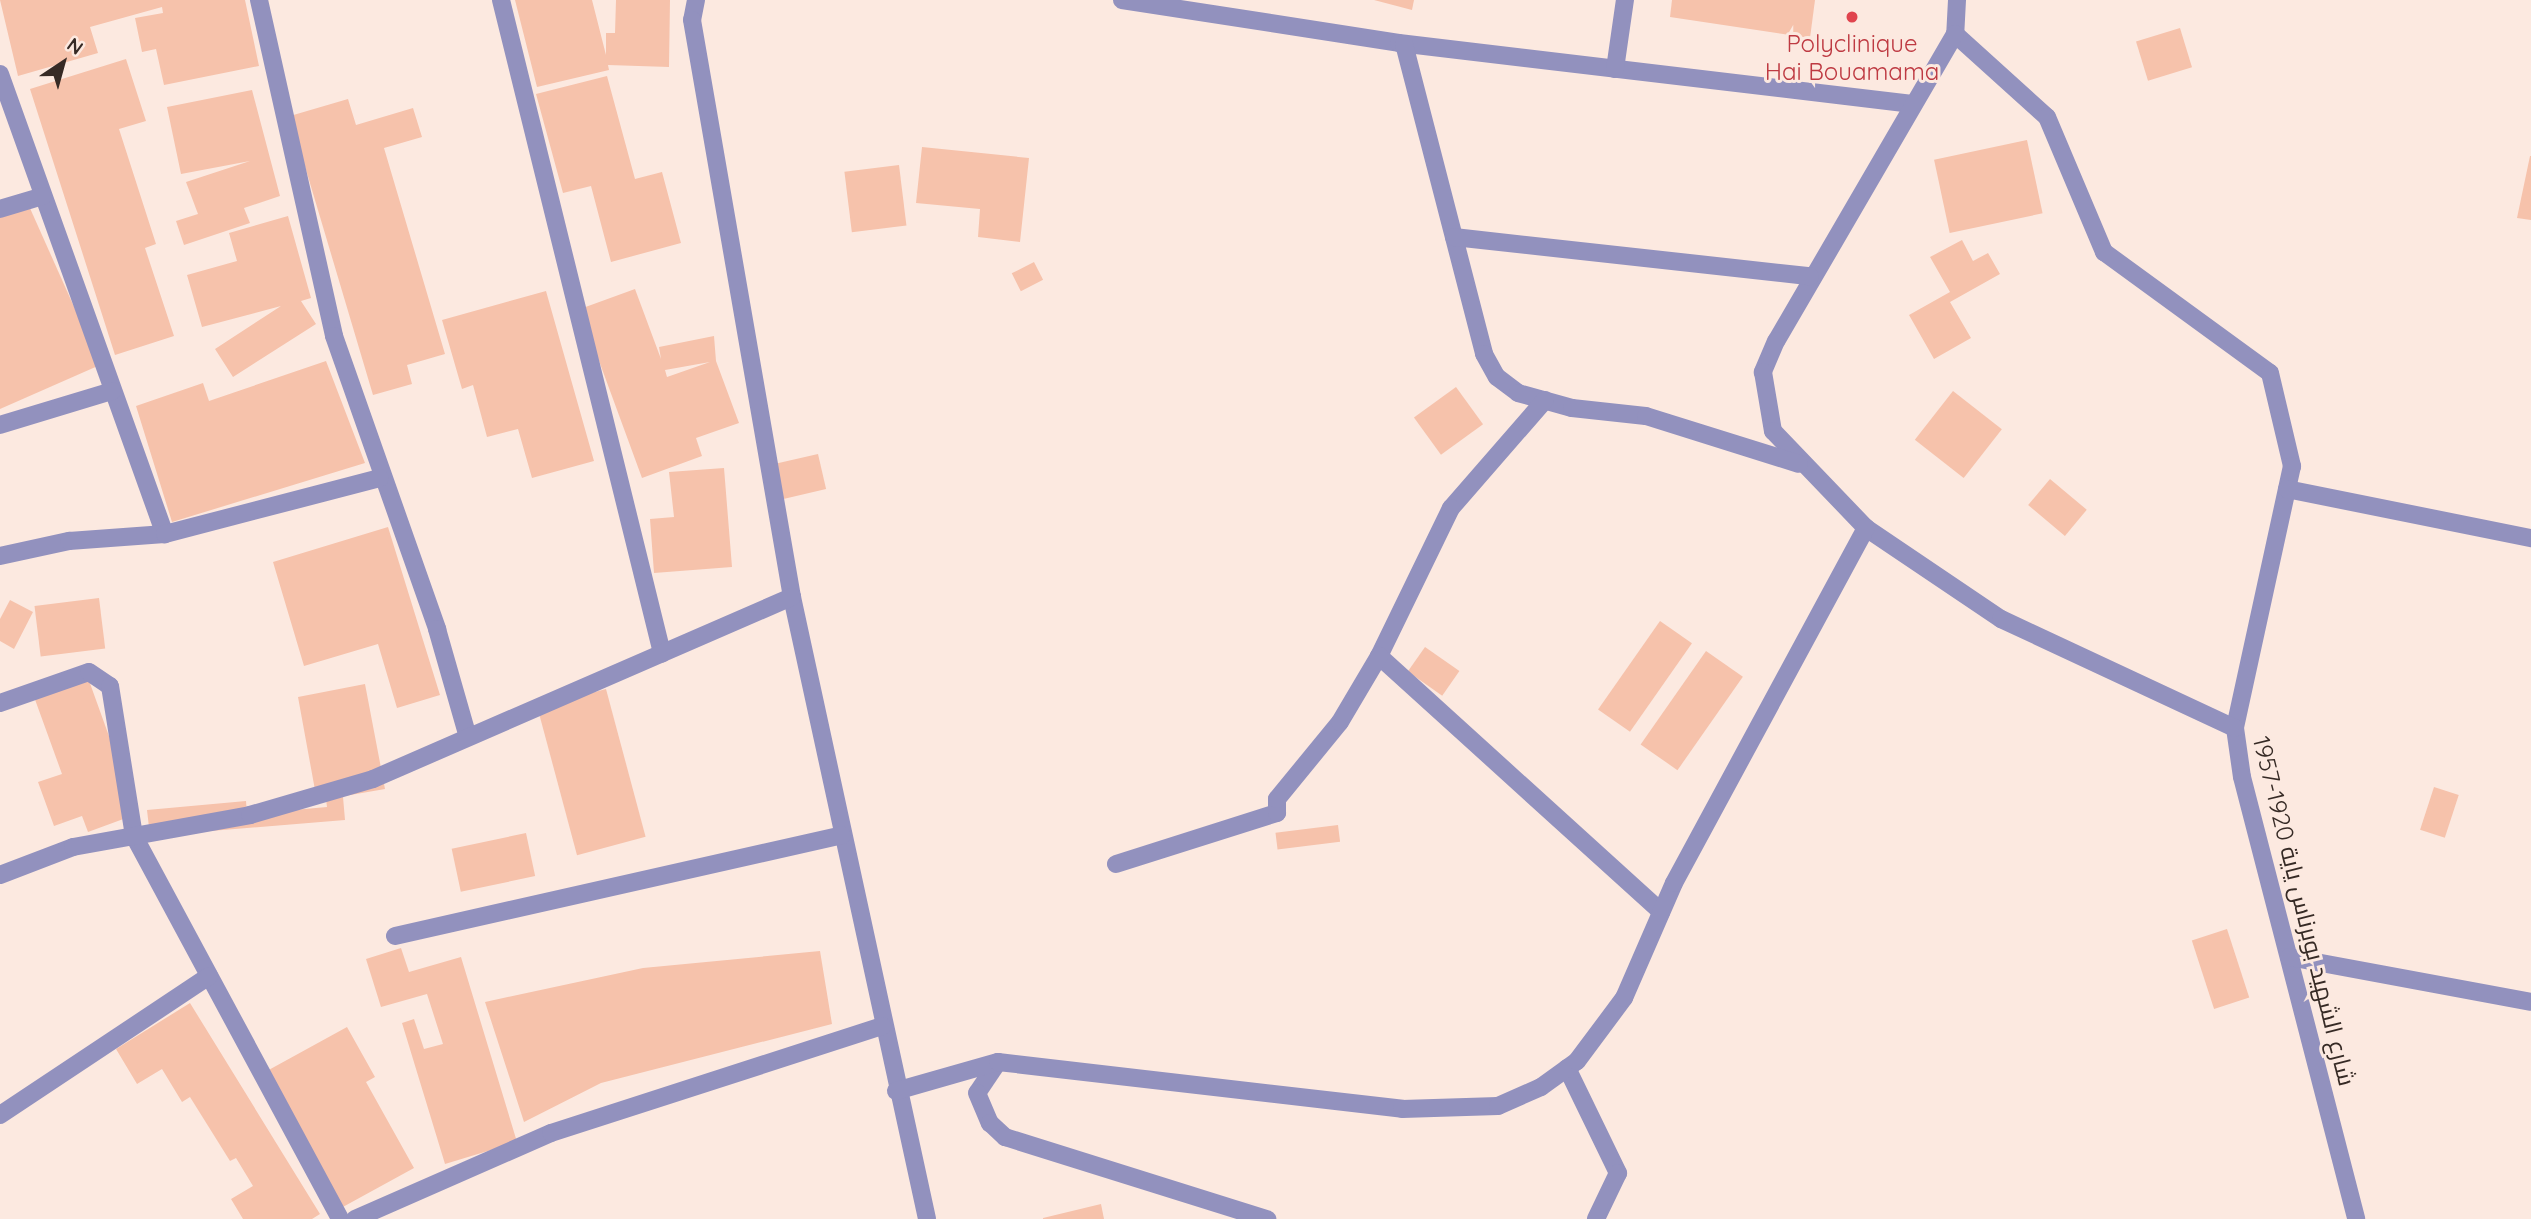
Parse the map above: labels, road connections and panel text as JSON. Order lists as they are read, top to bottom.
{
  "streets": {
    "street": ["شارع الشهيد بوبرناس ياية 1920-1957"]
  },
  "places": ["Polyclinique Hai Bouamama"],
  "north": "top right"
}
